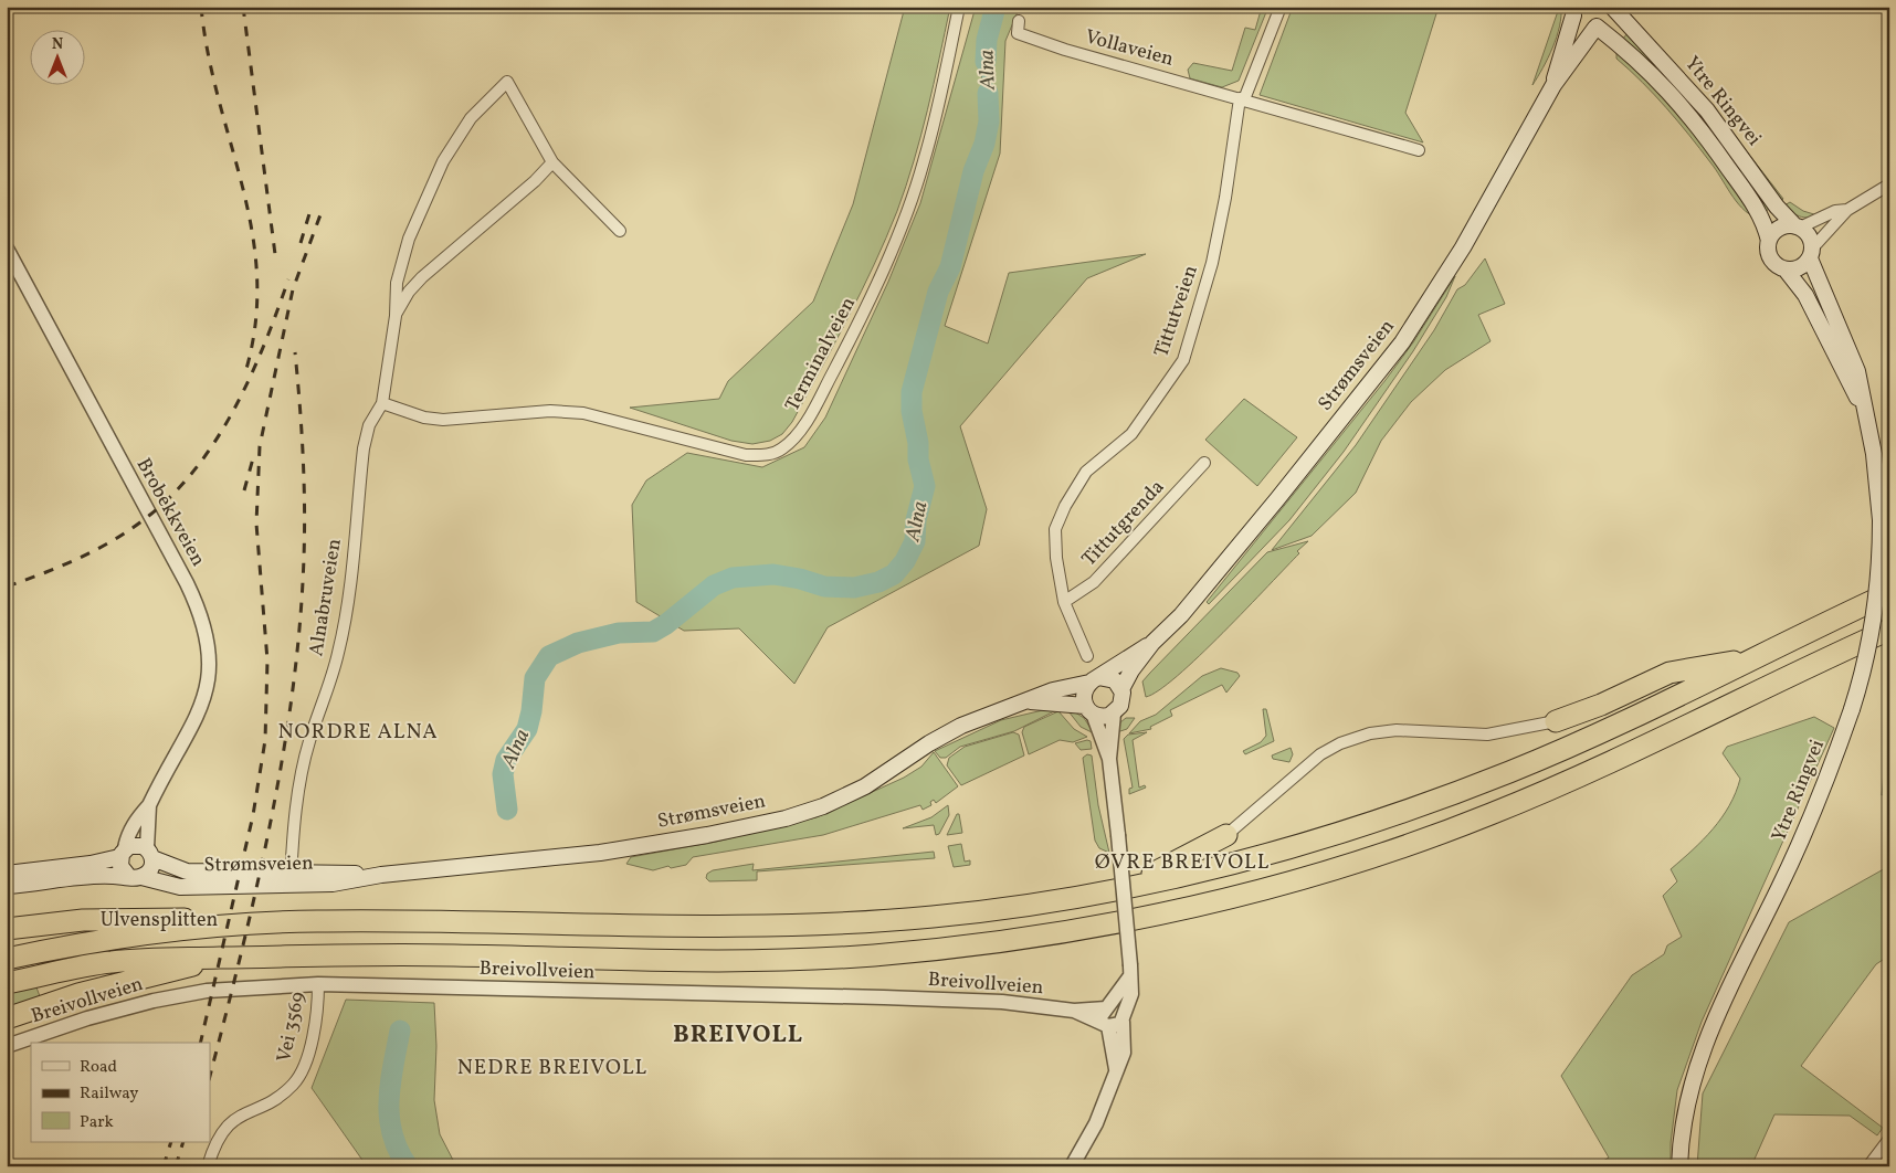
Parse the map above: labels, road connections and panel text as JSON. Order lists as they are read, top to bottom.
{
  "streets": {
    "highway": ["Ulvensplitten"],
    "main road": ["Ytre Ringvei", "Strømsveien"],
    "street": [
      "Vollaveien",
      "Tittutveien",
      "Terminalveien",
      "Brobekkveien",
      "Tittutgrenda",
      "Alnabruveien",
      "Breivollveien",
      "Vei 3569"
    ]
  },
  "crossings": [
    ["Vollaveien", "Tittutveien"],
    ["Ytre Ringvei", "Strømsveien"],
    ["Tittutveien", "Tittutgrenda"],
    ["Terminalveien", "Alnabruveien"],
    ["Strømsveien", "Brobekkveien"],
    ["Strømsveien", "Alnabruveien"],
    ["Breivollveien", "Vei 3569"]
  ],
  "districts": [
    "NORDRE ALNA",
    "ØVRE BREIVOLL",
    "BREIVOLL",
    "NEDRE BREIVOLL"
  ],
  "water": ["Alna"],
  "legend": ["Road", "Railway", "Park"],
  "north": "top"
}
